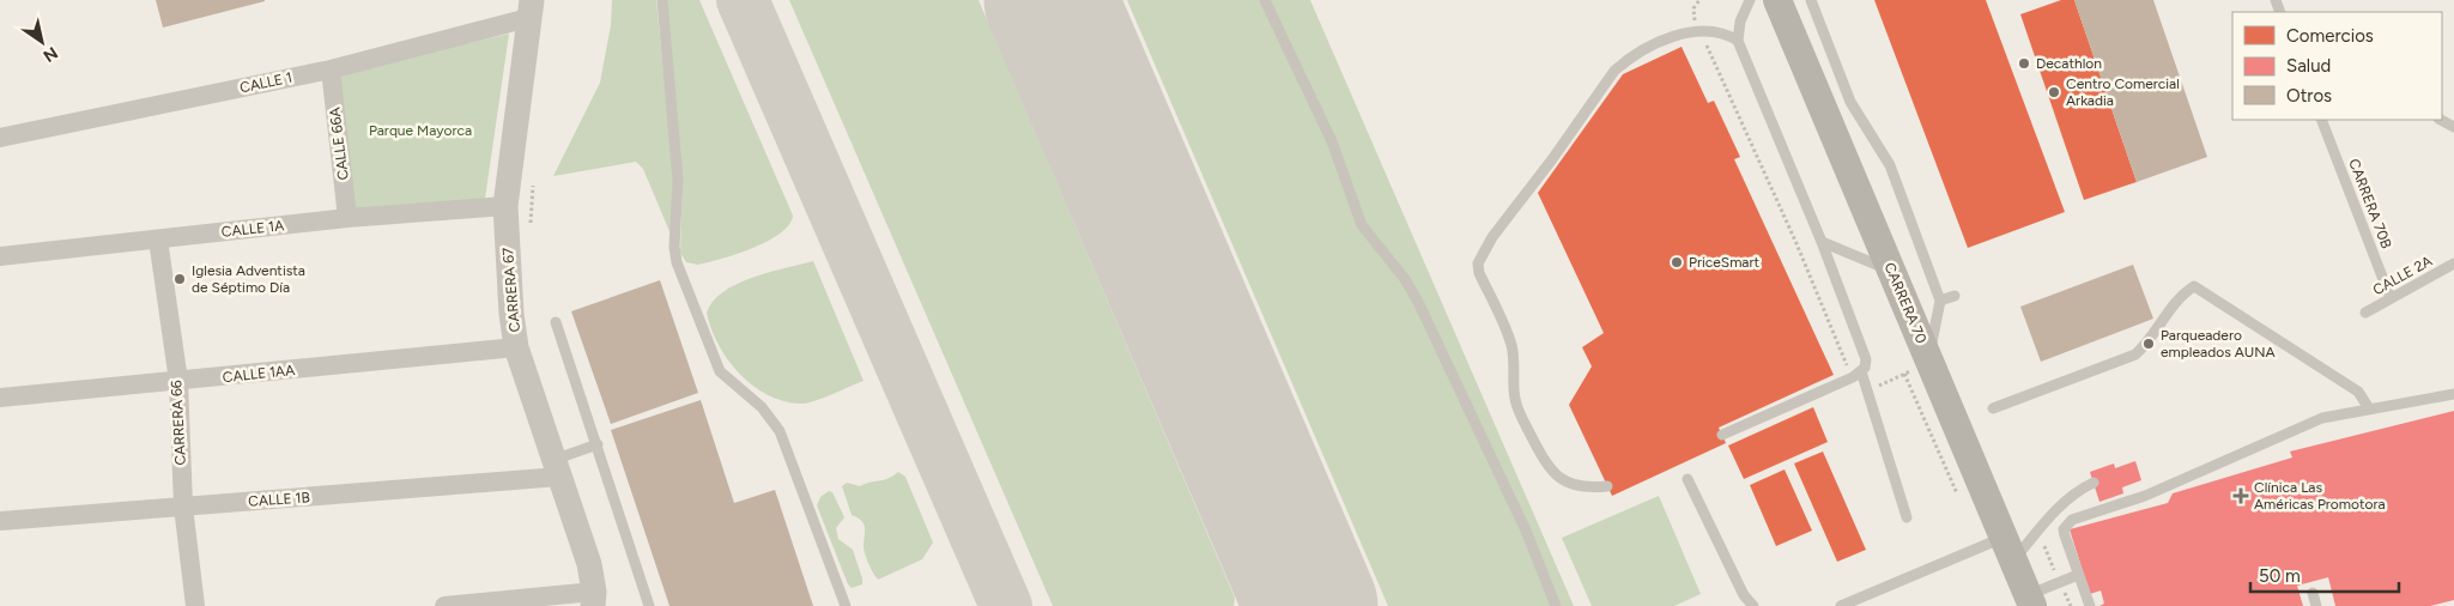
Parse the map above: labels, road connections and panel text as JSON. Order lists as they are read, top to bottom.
{
  "streets": {
    "main road": ["CARRERA 70"],
    "street": [
      "CALLE 1",
      "CALLE 66A",
      "CALLE 1A",
      "CARRERA 67",
      "CALLE 1AA",
      "CARRERA 66",
      "CALLE 1B"
    ],
    "lane": ["CARRERA 70B", "CALLE 2A"]
  },
  "crossings": [
    ["CALLE 1", "CALLE 66A"],
    ["CALLE 1", "CARRERA 67"],
    ["CALLE 66A", "CALLE 1A"],
    ["CARRERA 70B", "CALLE 2A"],
    ["CALLE 1A", "CARRERA 67"],
    ["CALLE 1A", "CARRERA 66"],
    ["CARRERA 67", "CALLE 1AA"],
    ["CARRERA 67", "CALLE 1B"],
    ["CALLE 1AA", "CARRERA 66"],
    ["CARRERA 66", "CALLE 1B"]
  ],
  "parks": ["Parque Mayorca"],
  "places": {
    "other": [
      "Decathlon",
      "Centro Comercial Arkadia",
      "PriceSmart",
      "Iglesia Adventista de Séptimo Día",
      "Parqueadero empleados AUNA"
    ],
    "health": ["Clínica Las Américas Promotora"]
  },
  "legend": ["Comercios", "Salud", "Otros"],
  "scale_bar": "50 m",
  "north": "bottom right"
}
